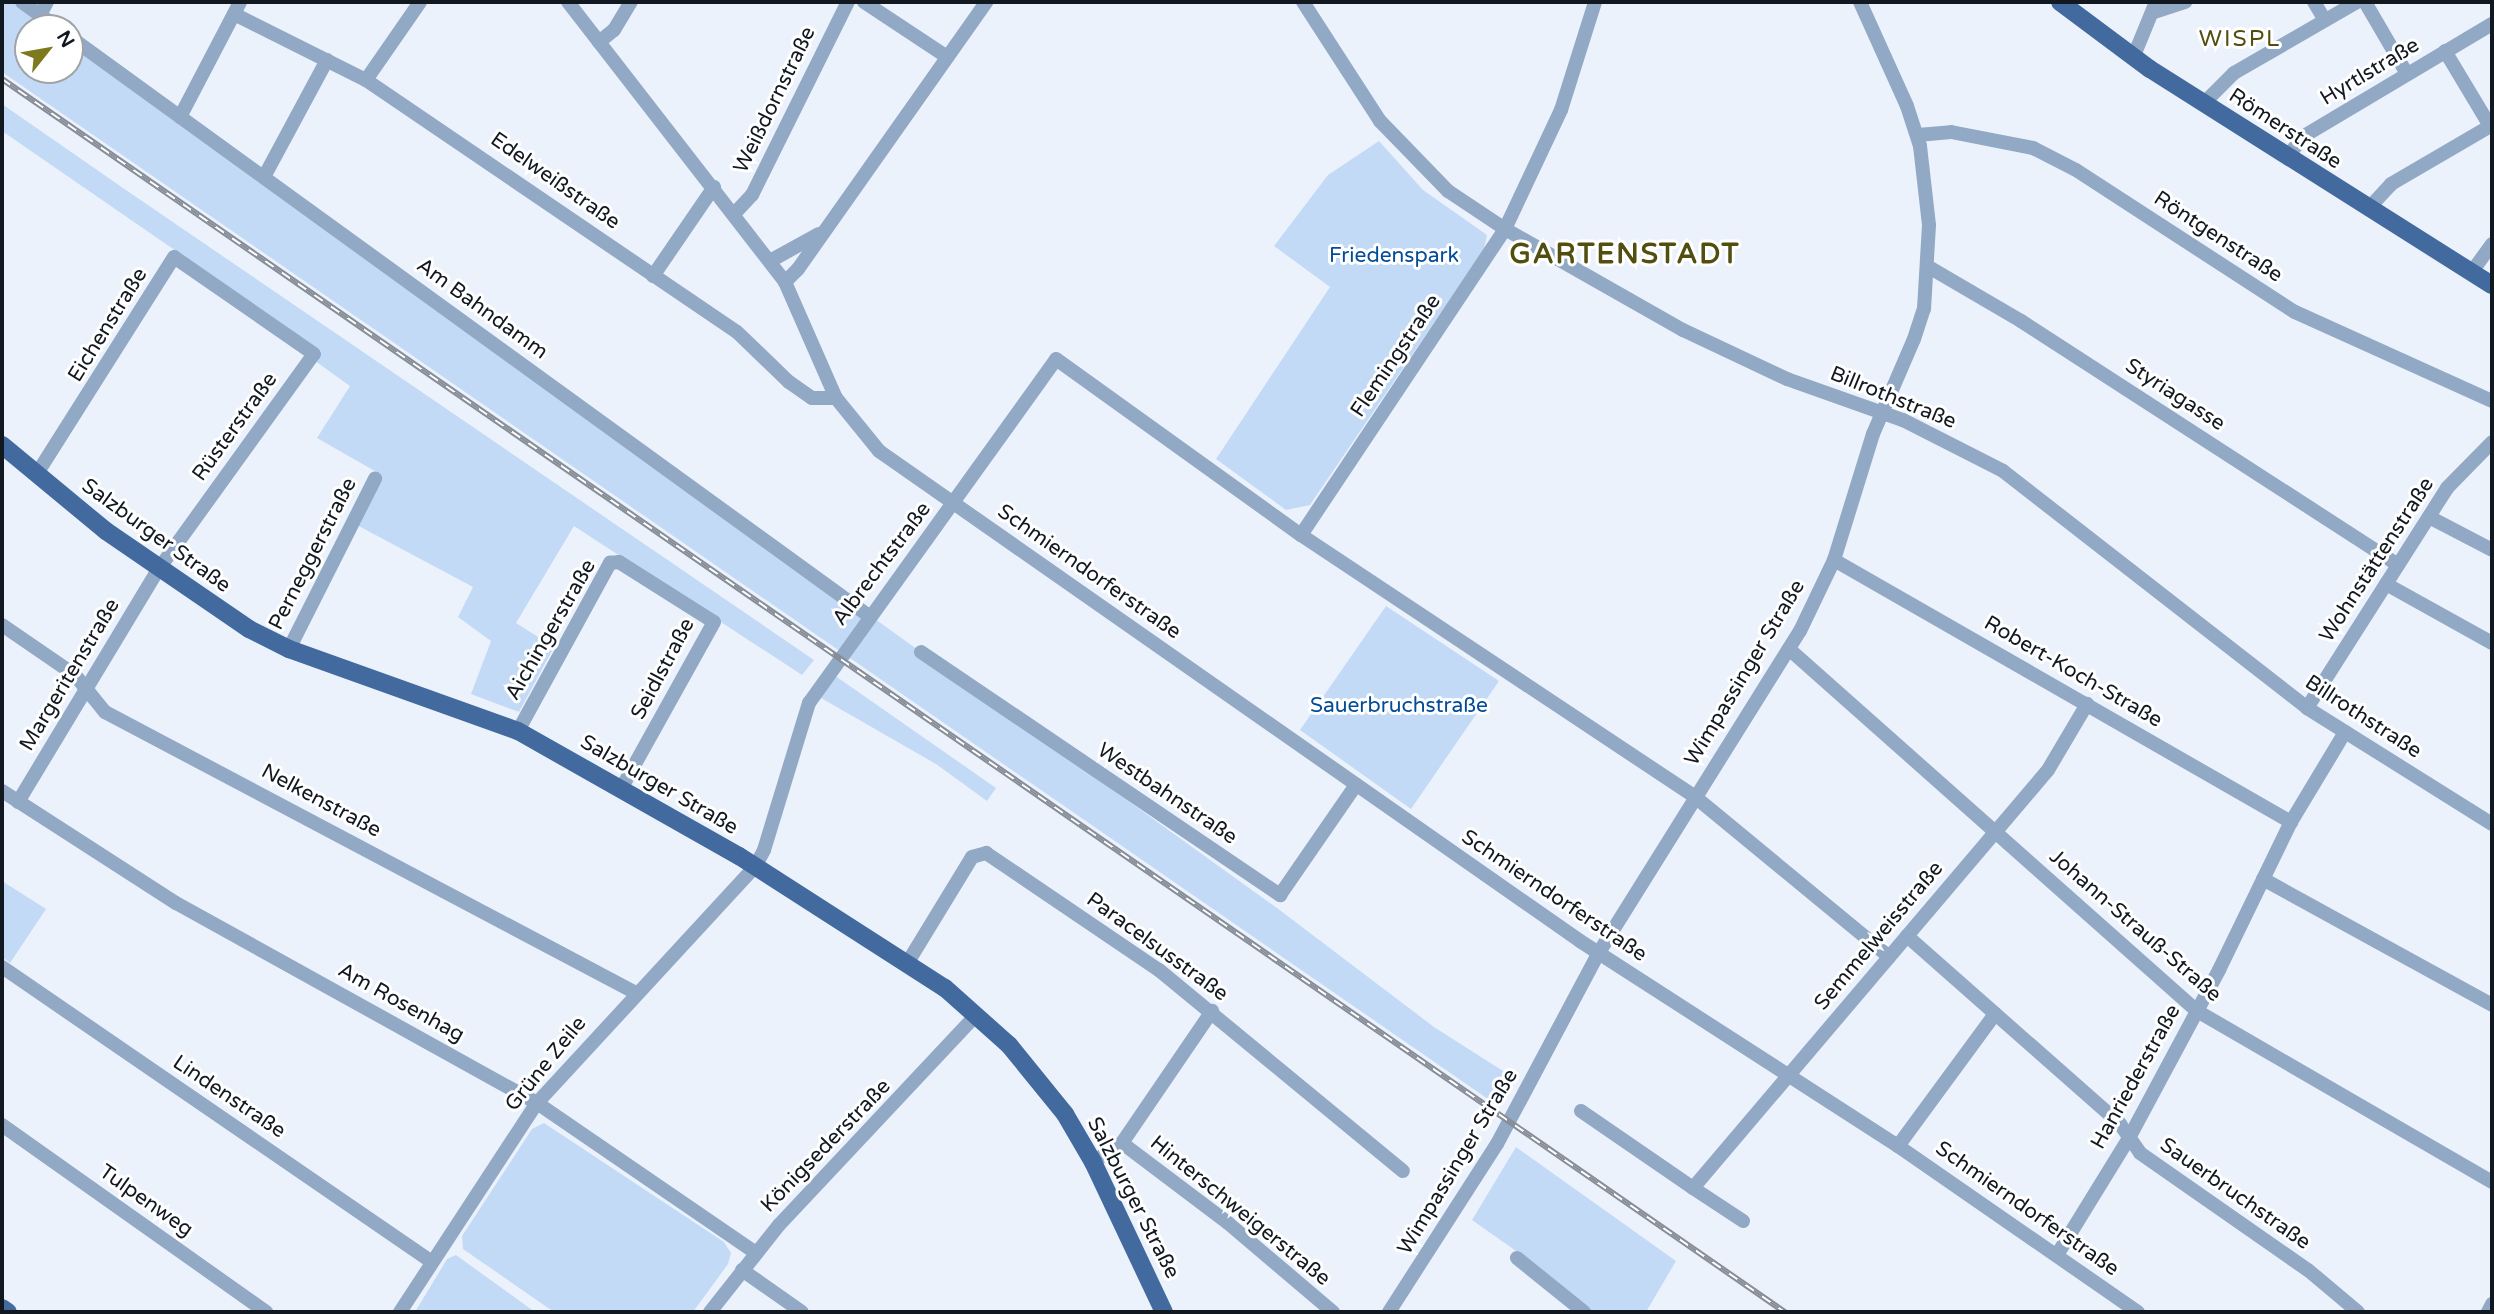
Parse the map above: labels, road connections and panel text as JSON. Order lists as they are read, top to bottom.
{
  "streets": {
    "main road": ["Römerstraße", "Salzburger Straße"],
    "street": [
      "Hyrtlstraße",
      "Weißdornstraße",
      "Edelweißstraße",
      "Röntgenstraße",
      "Am Bahndamm",
      "Eichenstraße",
      "Flemingstraße",
      "Styriagasse",
      "Billrothstraße",
      "Rüsterstraße",
      "Perneggerstraße",
      "Wohnstättenstraße",
      "Albrechtstraße",
      "Schmierndorferstraße",
      "Aichingerstraße",
      "Seidlstraße",
      "Robert-Koch-Straße",
      "Wimpassinger Straße",
      "Margeritenstraße",
      "Westbahnstraße",
      "Nelkenstraße",
      "Johann-Strauß-Straße",
      "Semmelweisstraße",
      "Paracelsusstraße",
      "Am Rosenhag",
      "Grüne Zeile",
      "Hanriederstraße",
      "Lindenstraße",
      "Königsederstraße",
      "Sauerbruchstraße",
      "Tulpenweg",
      "Hinterschweigerstraße"
    ]
  },
  "crossings": [
    ["Hyrtlstraße", "Römerstraße"],
    ["Weißdornstraße", "Albrechtstraße"],
    ["Edelweißstraße", "Albrechtstraße"],
    ["Röntgenstraße", "Wimpassinger Straße"],
    ["Am Bahndamm", "Albrechtstraße"],
    ["Eichenstraße", "Rüsterstraße"],
    ["Eichenstraße", "Salzburger Straße"],
    ["Flemingstraße", "Billrothstraße"],
    ["Styriagasse", "Wohnstättenstraße"],
    ["Styriagasse", "Wimpassinger Straße"],
    ["Billrothstraße", "Wohnstättenstraße"],
    ["Billrothstraße", "Wimpassinger Straße"],
    ["Billrothstraße", "Hanriederstraße"],
    ["Rüsterstraße", "Salzburger Straße"],
    ["Rüsterstraße", "Margeritenstraße"],
    ["Salzburger Straße", "Perneggerstraße"],
    ["Salzburger Straße", "Albrechtstraße"],
    ["Salzburger Straße", "Aichingerstraße"],
    ["Salzburger Straße", "Seidlstraße"],
    ["Salzburger Straße", "Margeritenstraße"],
    ["Salzburger Straße", "Paracelsusstraße"],
    ["Salzburger Straße", "Grüne Zeile"],
    ["Salzburger Straße", "Königsederstraße"],
    ["Salzburger Straße", "Hinterschweigerstraße"],
    ["Albrechtstraße", "Schmierndorferstraße"],
    ["Albrechtstraße", "Grüne Zeile"],
    ["Schmierndorferstraße", "Wimpassinger Straße"],
    ["Schmierndorferstraße", "Westbahnstraße"],
    ["Schmierndorferstraße", "Semmelweisstraße"],
    ["Schmierndorferstraße", "Hanriederstraße"],
    ["Aichingerstraße", "Seidlstraße"],
    ["Robert-Koch-Straße", "Wimpassinger Straße"],
    ["Robert-Koch-Straße", "Semmelweisstraße"],
    ["Robert-Koch-Straße", "Hanriederstraße"],
    ["Wimpassinger Straße", "Johann-Strauß-Straße"],
    ["Margeritenstraße", "Nelkenstraße"],
    ["Margeritenstraße", "Am Rosenhag"],
    ["Nelkenstraße", "Grüne Zeile"],
    ["Johann-Strauß-Straße", "Semmelweisstraße"],
    ["Johann-Strauß-Straße", "Hanriederstraße"],
    ["Semmelweisstraße", "Sauerbruchstraße"],
    ["Paracelsusstraße", "Hinterschweigerstraße"],
    ["Am Rosenhag", "Grüne Zeile"],
    ["Am Rosenhag", "Königsederstraße"],
    ["Grüne Zeile", "Lindenstraße"],
    ["Hanriederstraße", "Sauerbruchstraße"]
  ],
  "districts": ["WISPL", "GARTENSTADT"],
  "parks": ["Friedenspark", "Sauerbruchstraße"],
  "north": "top right"
}
